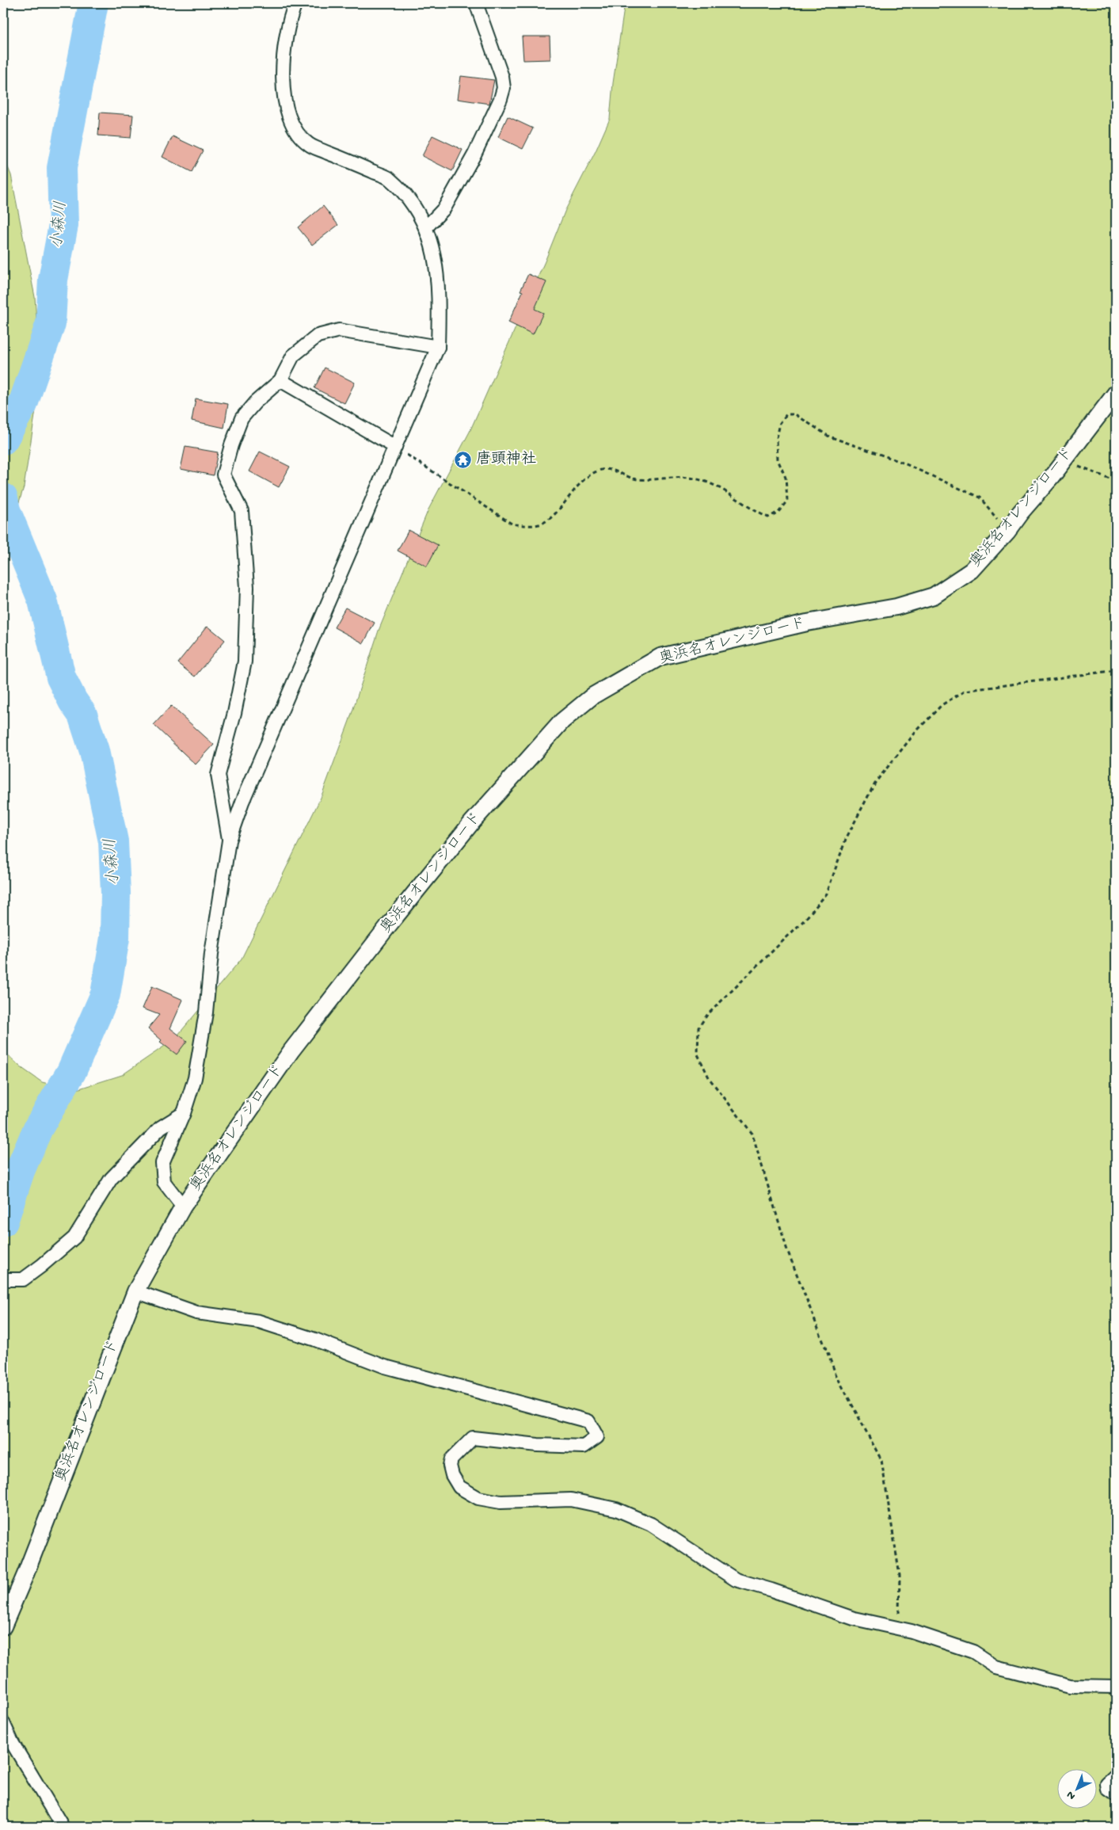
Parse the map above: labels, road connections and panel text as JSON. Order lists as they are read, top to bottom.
{
  "streets": {
    "street": ["奥浜名オレンジロード"]
  },
  "water": ["小森川"],
  "places": {
    "temple": ["唐頭神社"]
  },
  "north": "bottom left"
}
